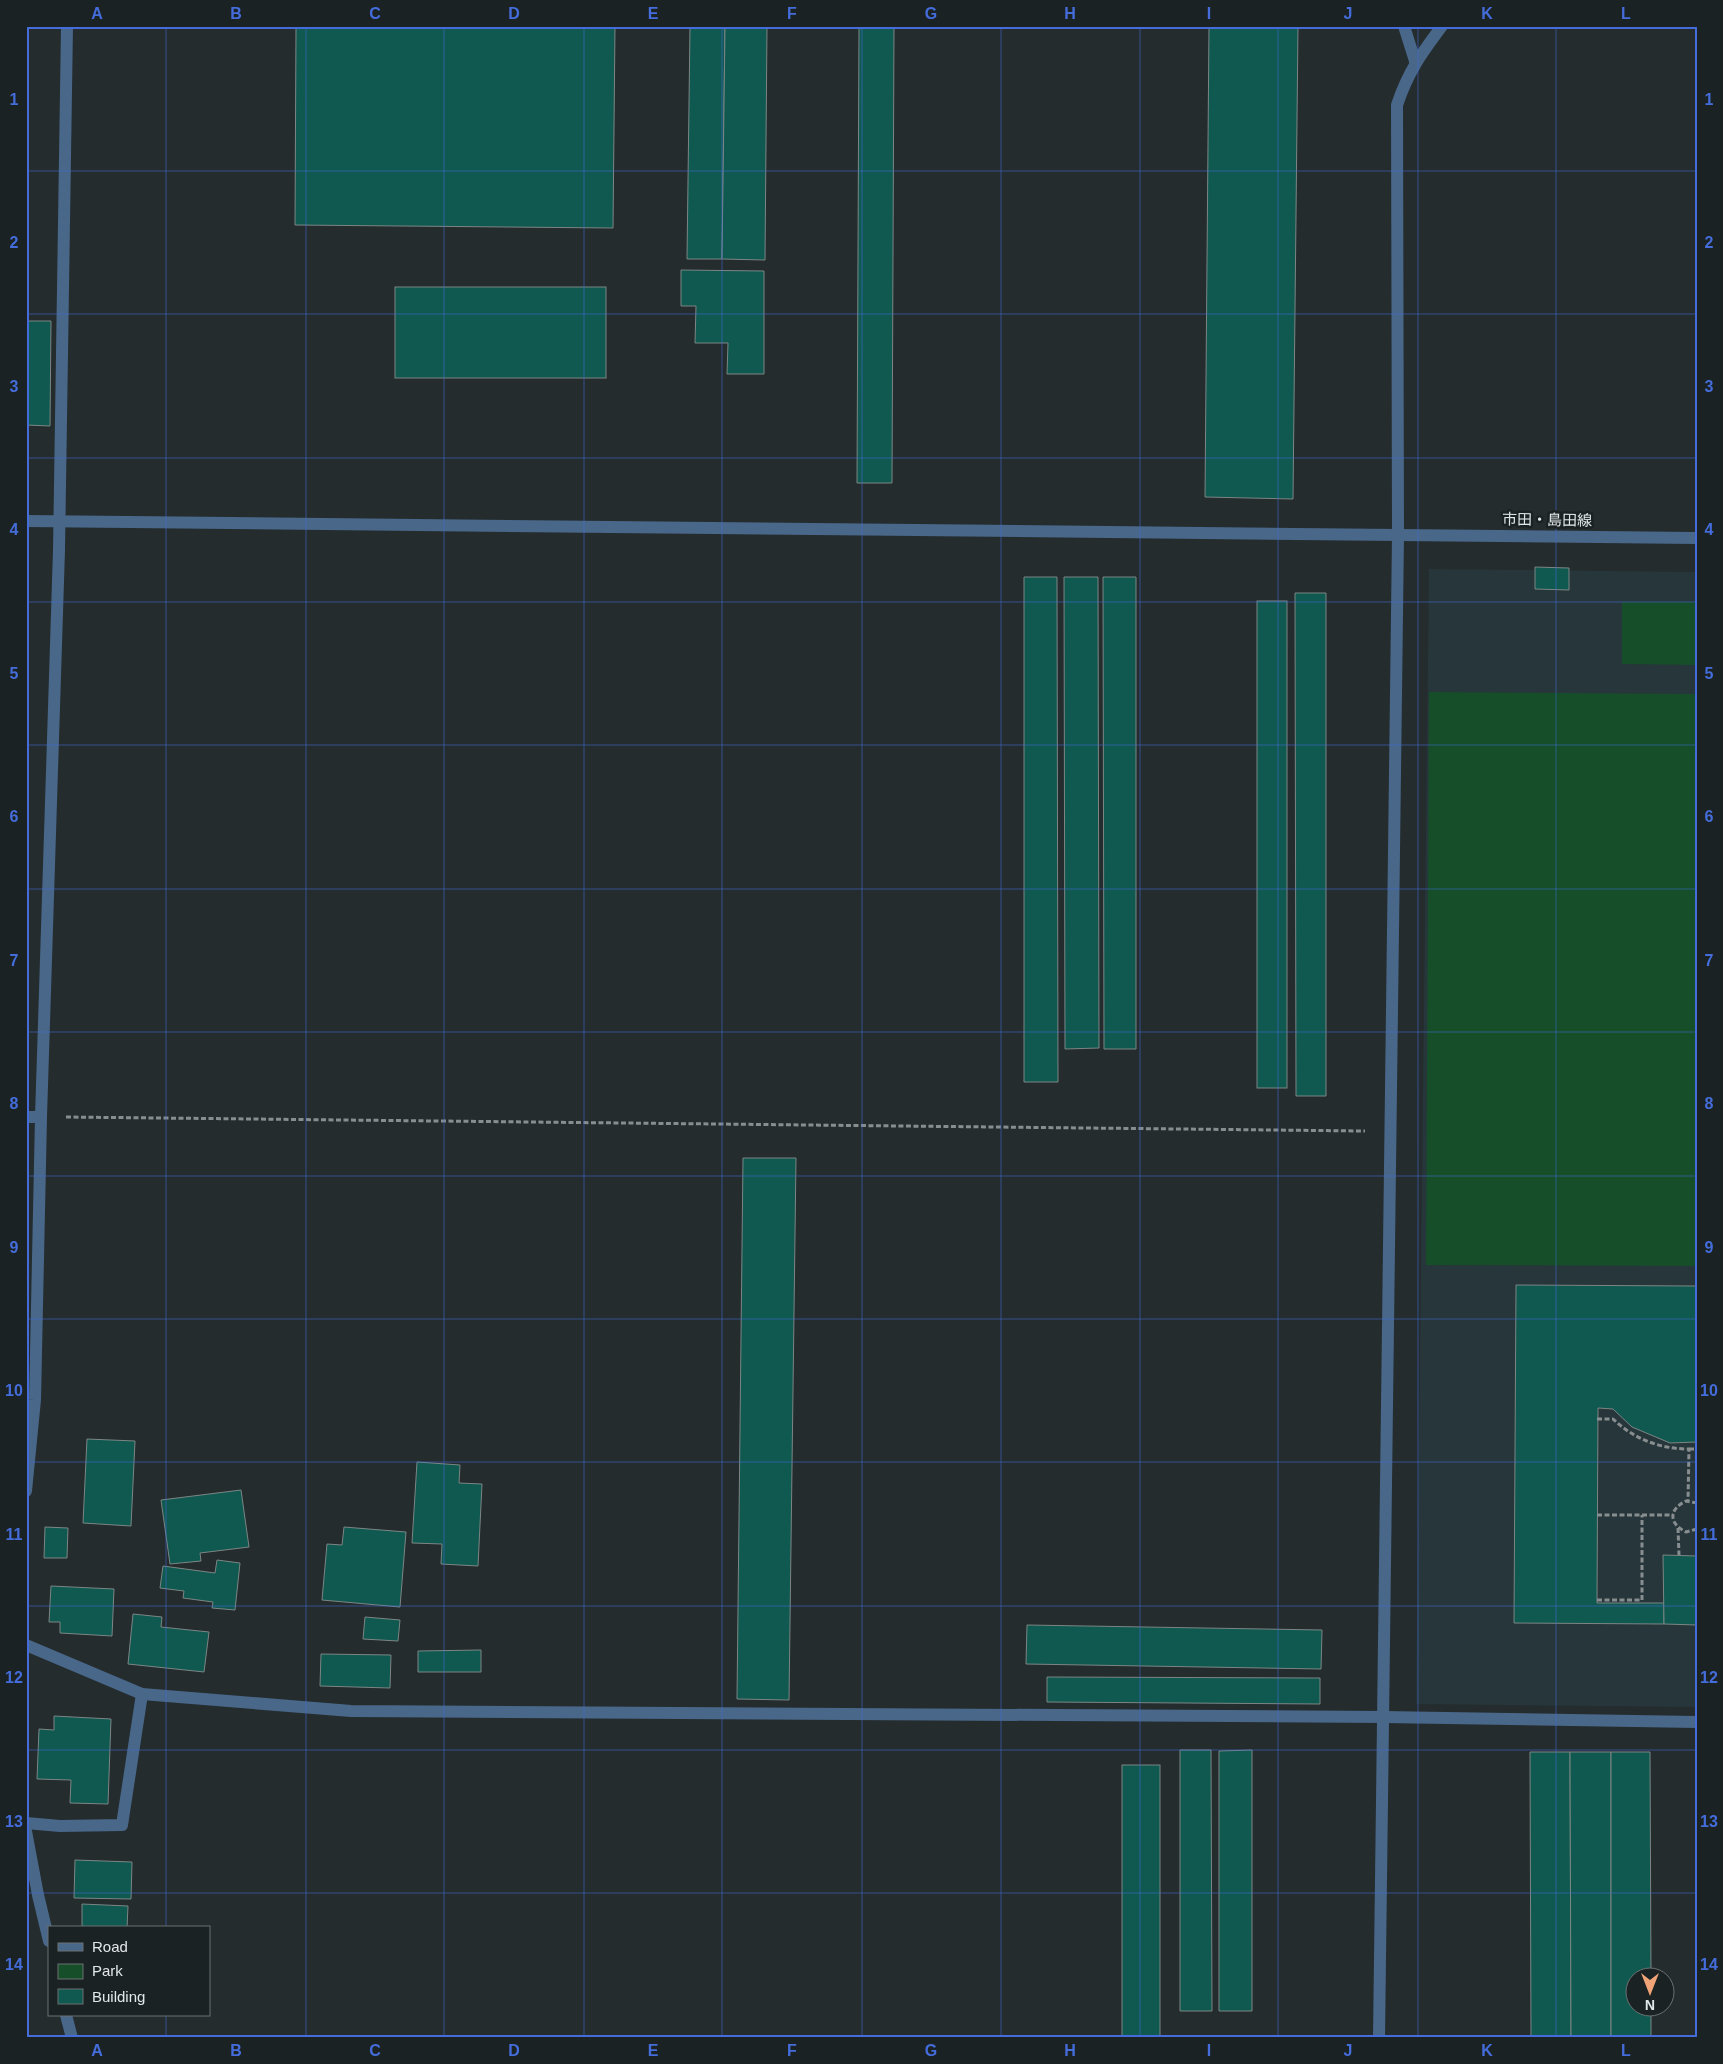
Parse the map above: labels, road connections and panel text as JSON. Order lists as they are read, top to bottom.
{
  "streets": {
    "street": ["市田・島田線"]
  },
  "legend": ["Road", "Park", "Building"],
  "north": "bottom",
  "grid": {
    "columns": [
      "A",
      "B",
      "C",
      "D",
      "E",
      "F",
      "G",
      "H",
      "I",
      "J",
      "K",
      "L"
    ],
    "rows": [
      "1",
      "2",
      "3",
      "4",
      "5",
      "6",
      "7",
      "8",
      "9",
      "10",
      "11",
      "12",
      "13",
      "14"
    ]
  }
}
